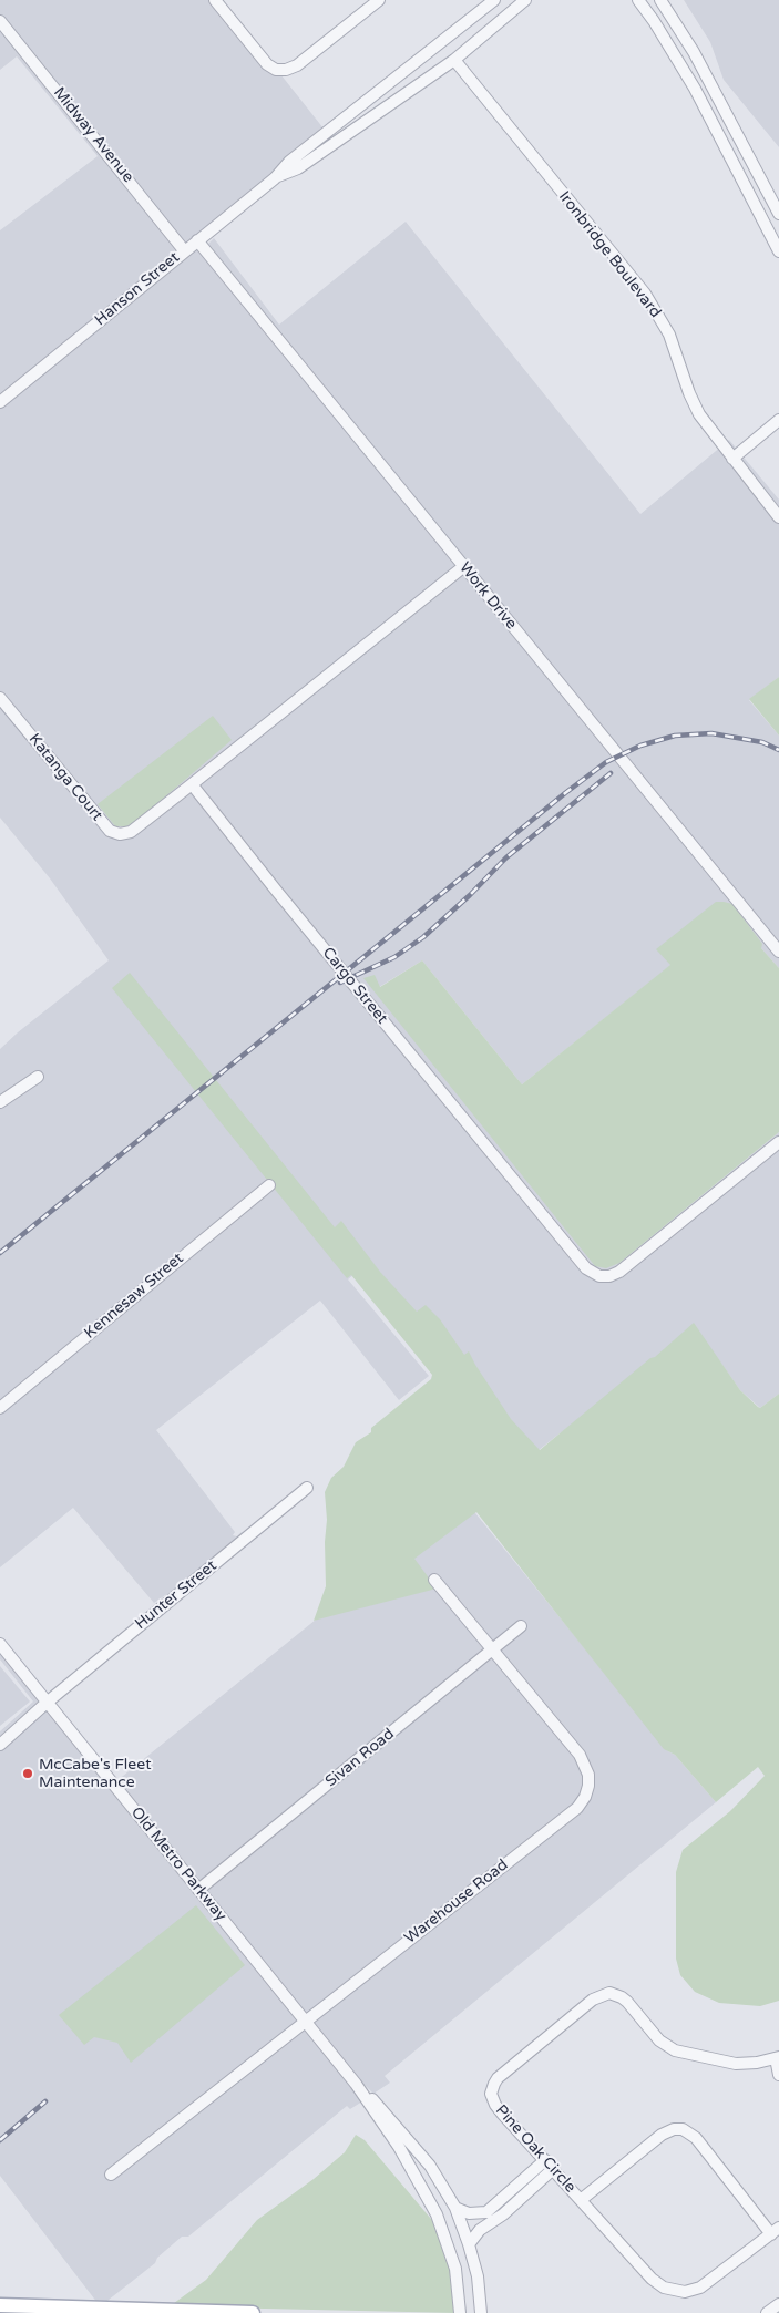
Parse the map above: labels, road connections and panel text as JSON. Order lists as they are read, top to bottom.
{
  "streets": {
    "street": [
      "Midway Avenue",
      "Ironbridge Boulevard",
      "Hanson Street",
      "Work Drive",
      "Katanga Court",
      "Cargo Street",
      "Kennesaw Street",
      "Hunter Street",
      "Sivan Road",
      "Old Metro Parkway",
      "Warehouse Road",
      "Pine Oak Circle"
    ]
  },
  "crossings": [
    ["Midway Avenue", "Hanson Street"],
    ["Ironbridge Boulevard", "Hanson Street"],
    ["Hanson Street", "Work Drive"],
    ["Katanga Court", "Cargo Street"],
    ["Hunter Street", "Old Metro Parkway"],
    ["Sivan Road", "Old Metro Parkway"],
    ["Sivan Road", "Warehouse Road"],
    ["Old Metro Parkway", "Warehouse Road"]
  ],
  "places": ["McCabe's Fleet Maintenance"]
}
